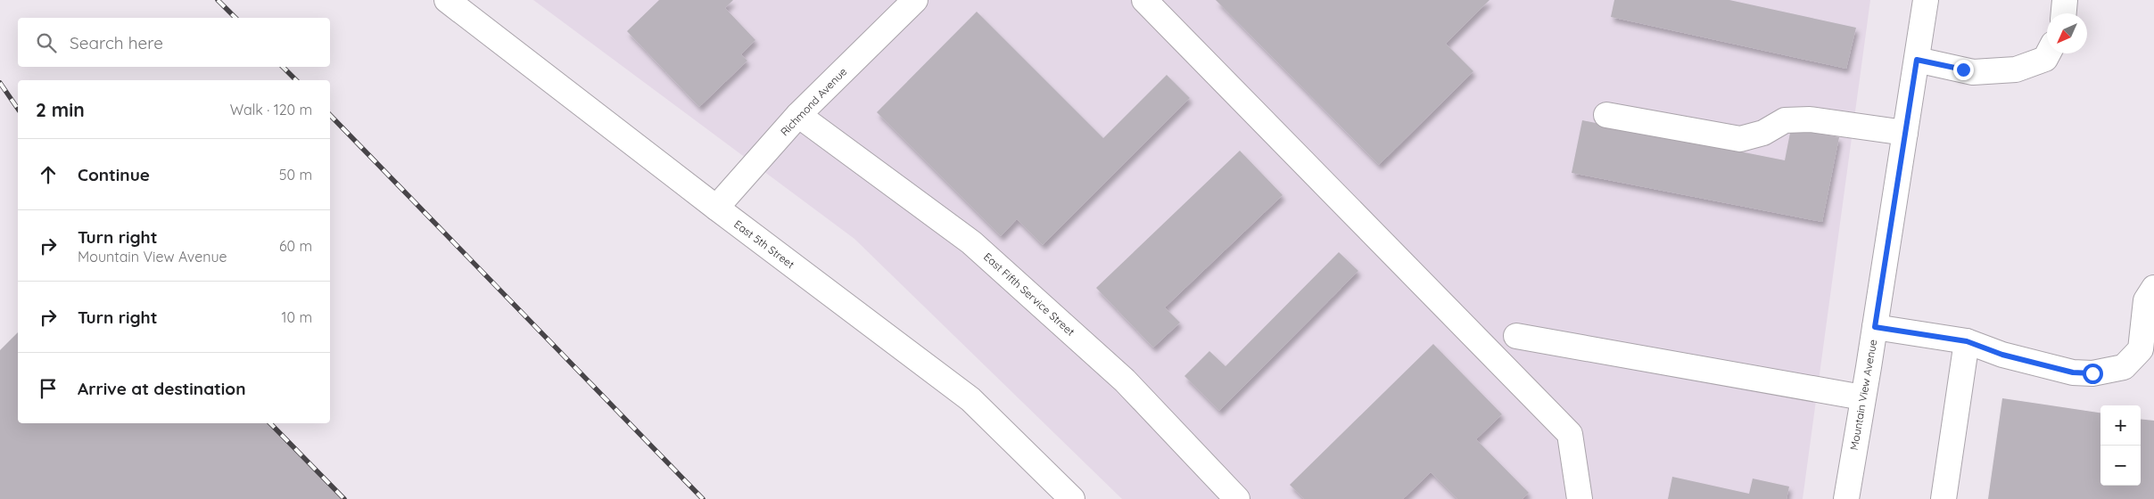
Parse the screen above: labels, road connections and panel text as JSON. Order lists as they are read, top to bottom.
{
  "streets": {
    "street": [
      "Richmond Avenue",
      "East 5th Street",
      "East Fifth Service Street",
      "Mountain View Avenue"
    ]
  },
  "crossings": [
    ["Richmond Avenue", "East 5th Street"],
    ["Richmond Avenue", "East Fifth Service Street"]
  ],
  "north": "bottom left",
  "page": {
    "search": "Search here",
    "heading": ["2 min", "Walk · 120 m"],
    "list": [
      ["Continue", "50 m"],
      ["Turn right", "Mountain View Avenue", "60 m"],
      ["Turn right", "10 m"],
      "Arrive at destination"
    ],
    "map_buttons": ["+", "−"]
  }
}
